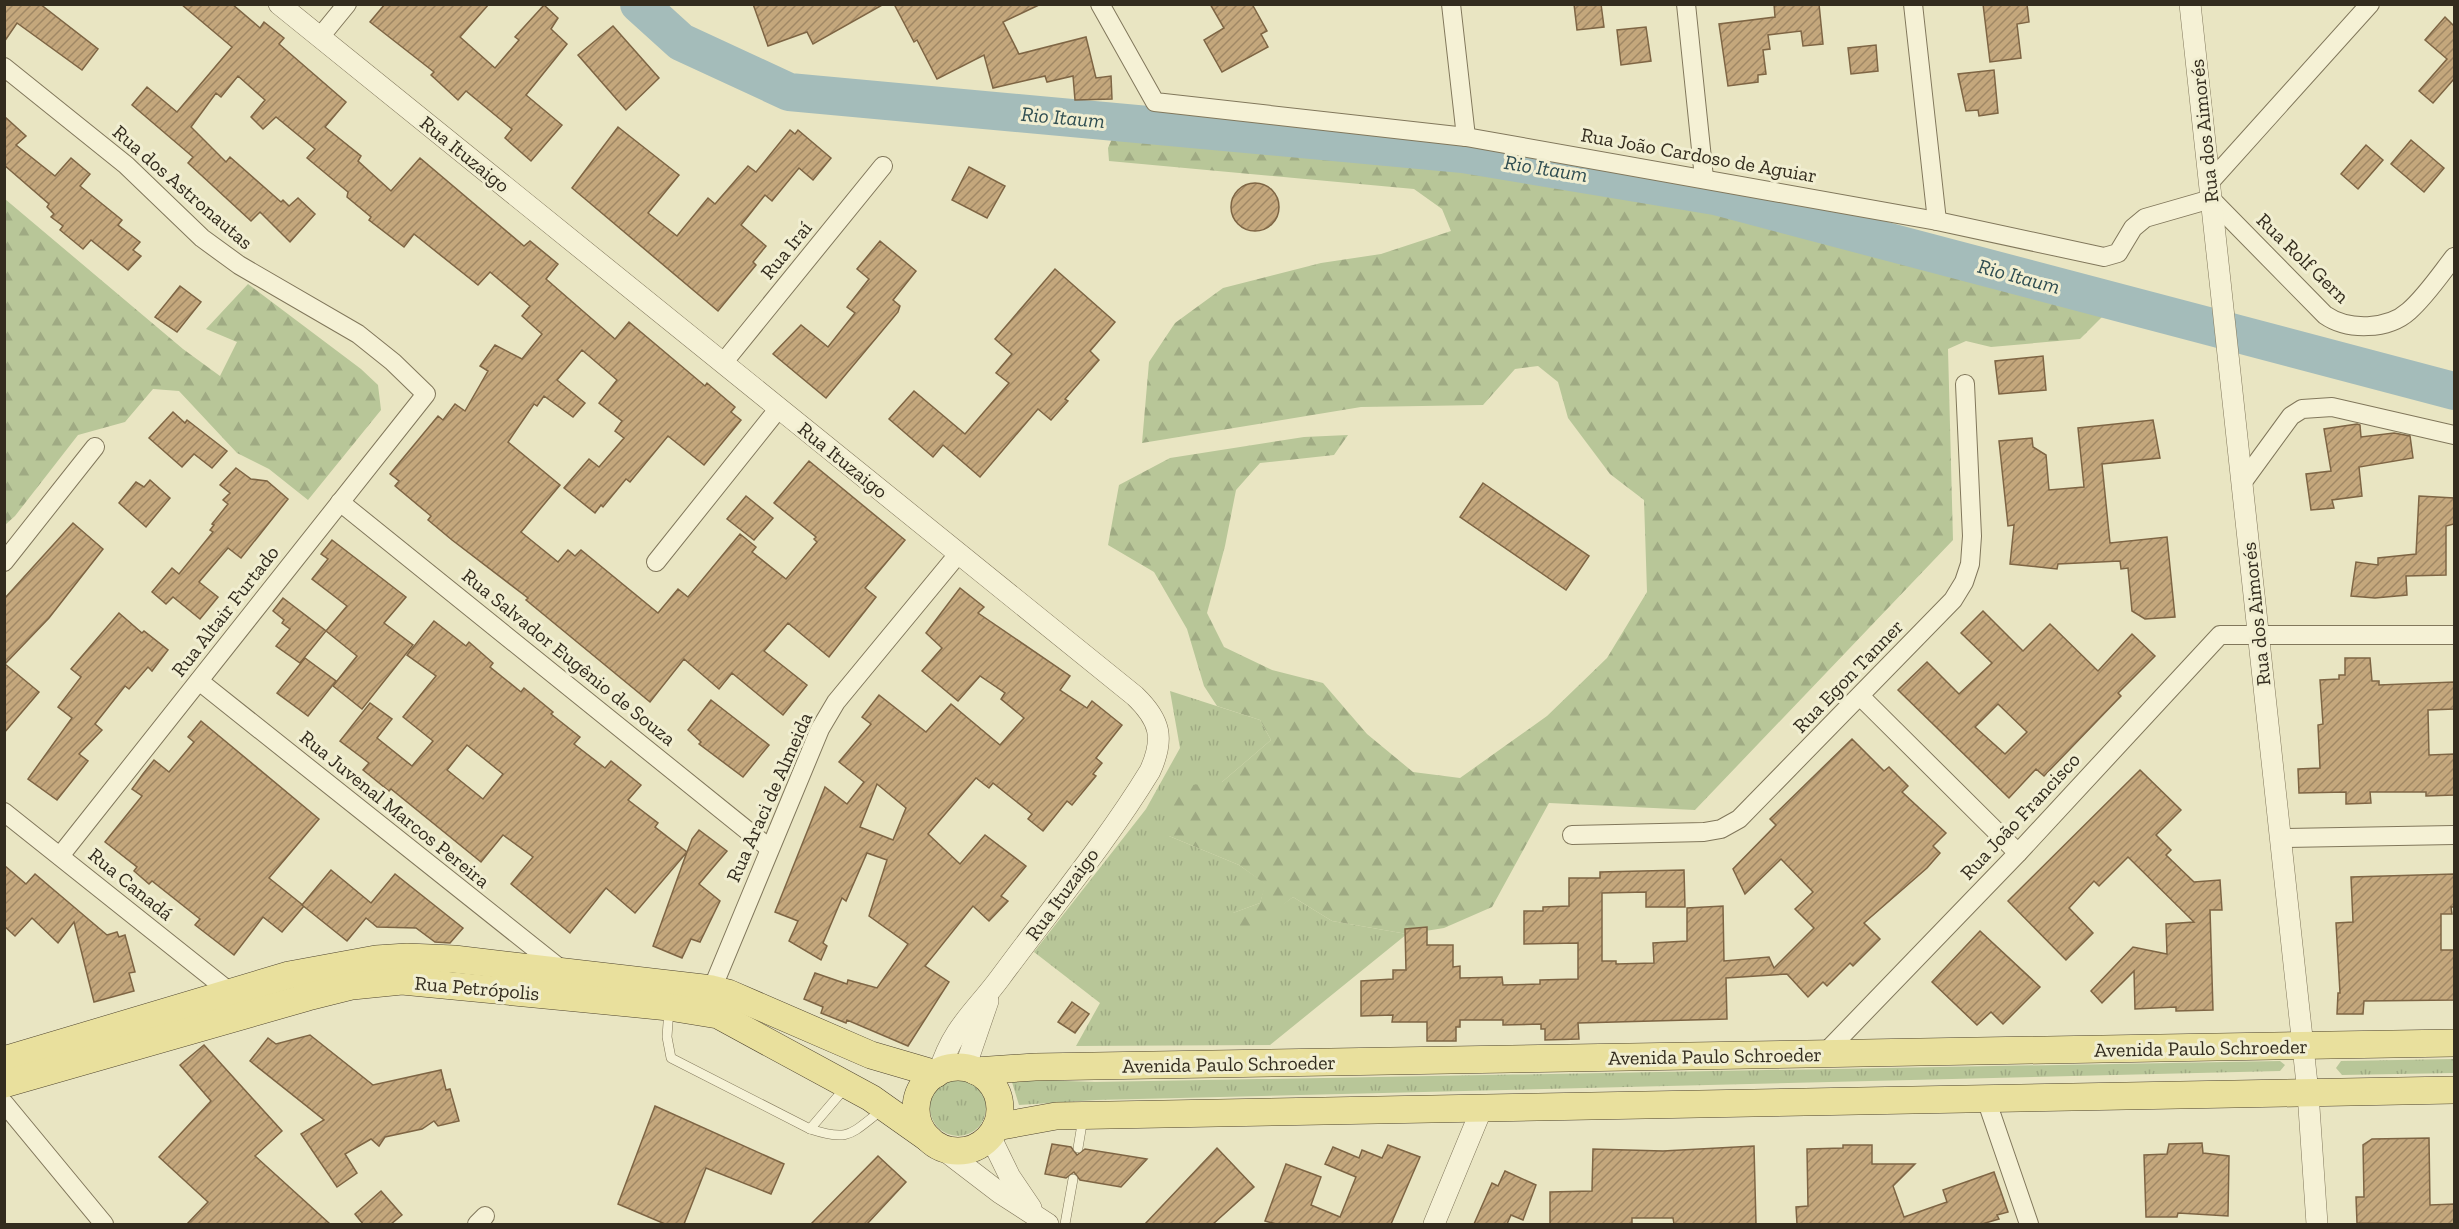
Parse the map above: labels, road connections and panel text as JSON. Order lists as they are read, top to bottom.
{
  "streets": {
    "main road": ["Rua Petrópolis", "Avenida Paulo Schroeder"],
    "street": [
      "Rua dos Aimorés",
      "Rua Ituzaigo",
      "Rua João Cardoso de Aguiar",
      "Rua dos Astronautas",
      "Rua Iraí",
      "Rua Rolf Gern",
      "Rua Altair Furtado",
      "Rua Salvador Eugênio de Souza",
      "Rua Egon Tanner",
      "Rua Araci de Almeida",
      "Rua Juvenal Marcos Pereira",
      "Rua João Francisco",
      "Rua Canadá"
    ]
  },
  "crossings": [
    ["Rua dos Aimorés", "Rua João Cardoso de Aguiar"],
    ["Rua dos Aimorés", "Rua Rolf Gern"],
    ["Rua dos Aimorés", "Rua João Francisco"],
    ["Rua dos Aimorés", "Avenida Paulo Schroeder"],
    ["Rua Ituzaigo", "Rua Iraí"],
    ["Rua Ituzaigo", "Rua Araci de Almeida"],
    ["Rua Ituzaigo", "Rua Petrópolis"],
    ["Rua Ituzaigo", "Avenida Paulo Schroeder"],
    ["Rua João Cardoso de Aguiar", "Rua Rolf Gern"],
    ["Rua dos Astronautas", "Rua Altair Furtado"],
    ["Rua Altair Furtado", "Rua Salvador Eugênio de Souza"],
    ["Rua Altair Furtado", "Rua Juvenal Marcos Pereira"],
    ["Rua Altair Furtado", "Rua Canadá"],
    ["Rua Salvador Eugênio de Souza", "Rua Araci de Almeida"],
    ["Rua Araci de Almeida", "Rua Petrópolis"],
    ["Rua Juvenal Marcos Pereira", "Rua Petrópolis"],
    ["Rua João Francisco", "Avenida Paulo Schroeder"],
    ["Rua Canadá", "Rua Petrópolis"],
    ["Rua Petrópolis", "Avenida Paulo Schroeder"]
  ],
  "water": ["Rio Itaum"]
}
